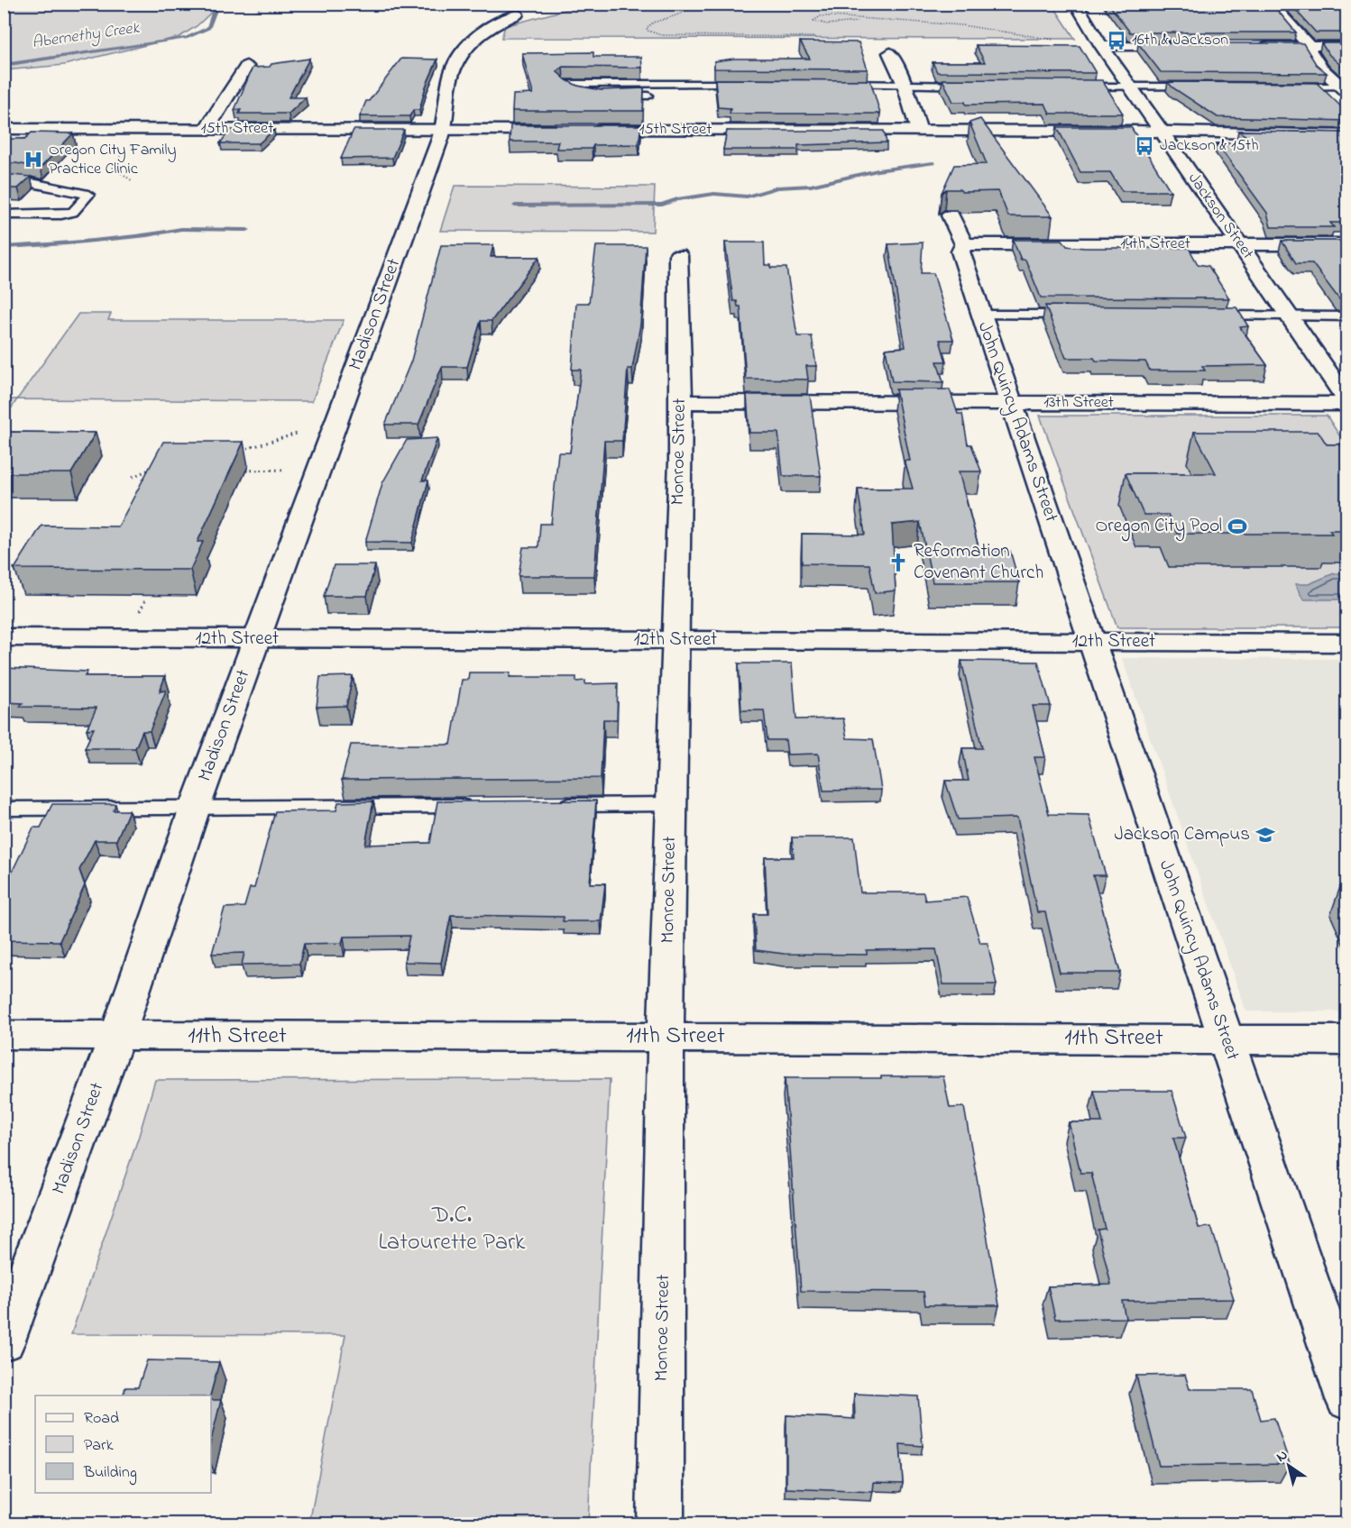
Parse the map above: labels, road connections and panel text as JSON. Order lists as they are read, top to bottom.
{
  "streets": {
    "street": [
      "15th Street",
      "Jackson Street",
      "14th Street",
      "Madison Street",
      "13th Street",
      "John Quincy Adams Street",
      "Monroe Street",
      "12th Street",
      "11th Street"
    ]
  },
  "crossings": [
    ["15th Street", "Jackson Street"],
    ["15th Street", "Madison Street"],
    ["Jackson Street", "14th Street"],
    ["Jackson Street", "13th Street"],
    ["14th Street", "John Quincy Adams Street"],
    ["Madison Street", "12th Street"],
    ["Madison Street", "11th Street"],
    ["13th Street", "John Quincy Adams Street"],
    ["13th Street", "Monroe Street"],
    ["John Quincy Adams Street", "12th Street"],
    ["John Quincy Adams Street", "11th Street"],
    ["Monroe Street", "12th Street"],
    ["Monroe Street", "11th Street"]
  ],
  "water": ["Abernethy Creek"],
  "parks": ["D.C. Latourette Park"],
  "places": {
    "bus stop": ["16th & Jackson", "Jackson & 15th"],
    "hospital": ["Oregon City Family Practice Clinic"],
    "sports": ["Oregon City Pool"],
    "church": ["Reformation Covenant Church"],
    "school or university": ["Jackson Campus"]
  },
  "legend": ["Road", "Park", "Building"],
  "north": "top left"
}
